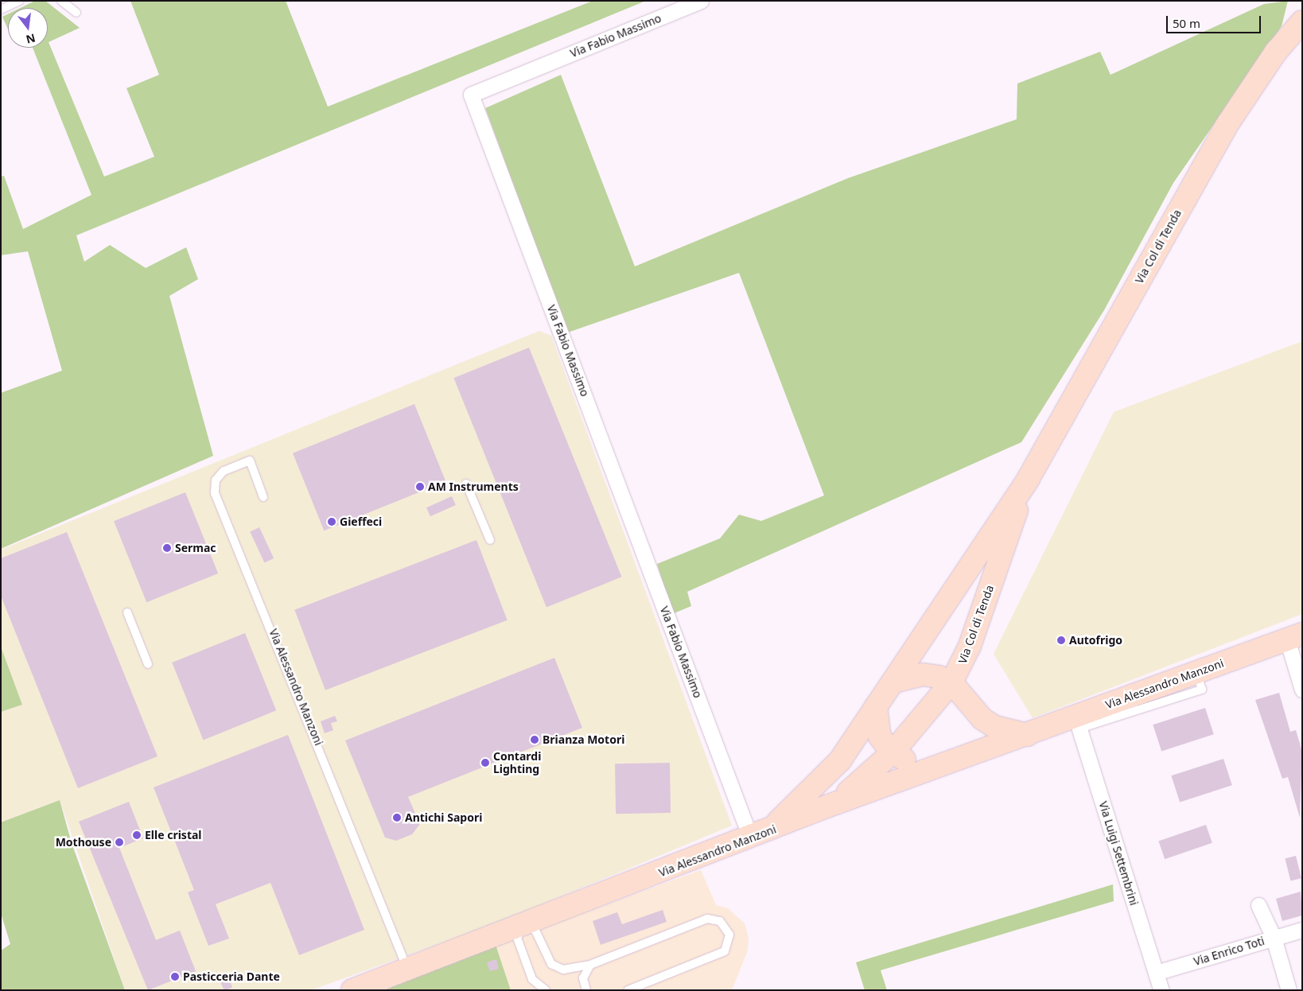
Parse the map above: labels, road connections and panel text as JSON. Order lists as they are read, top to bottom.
{
  "streets": {
    "main road": ["Via Col di Tenda", "Via Alessandro Manzoni"],
    "street": ["Via Fabio Massimo", "Via Luigi Settembrini", "Via Enrico Toti"]
  },
  "crossings": [
    ["Via Fabio Massimo", "Via Col di Tenda"],
    ["Via Fabio Massimo", "Via Alessandro Manzoni"],
    ["Via Col di Tenda", "Via Alessandro Manzoni"],
    ["Via Alessandro Manzoni", "Via Luigi Settembrini"],
    ["Via Luigi Settembrini", "Via Enrico Toti"]
  ],
  "places": [
    "AM Instruments",
    "Gieffeci",
    "Sermac",
    "Autofrigo",
    "Brianza Motori",
    "Contardi Lighting",
    "Antichi Sapori",
    "Elle cristal",
    "Mothouse",
    "Pasticceria Dante"
  ],
  "scale_bar": "50 m",
  "north": "bottom"
}
